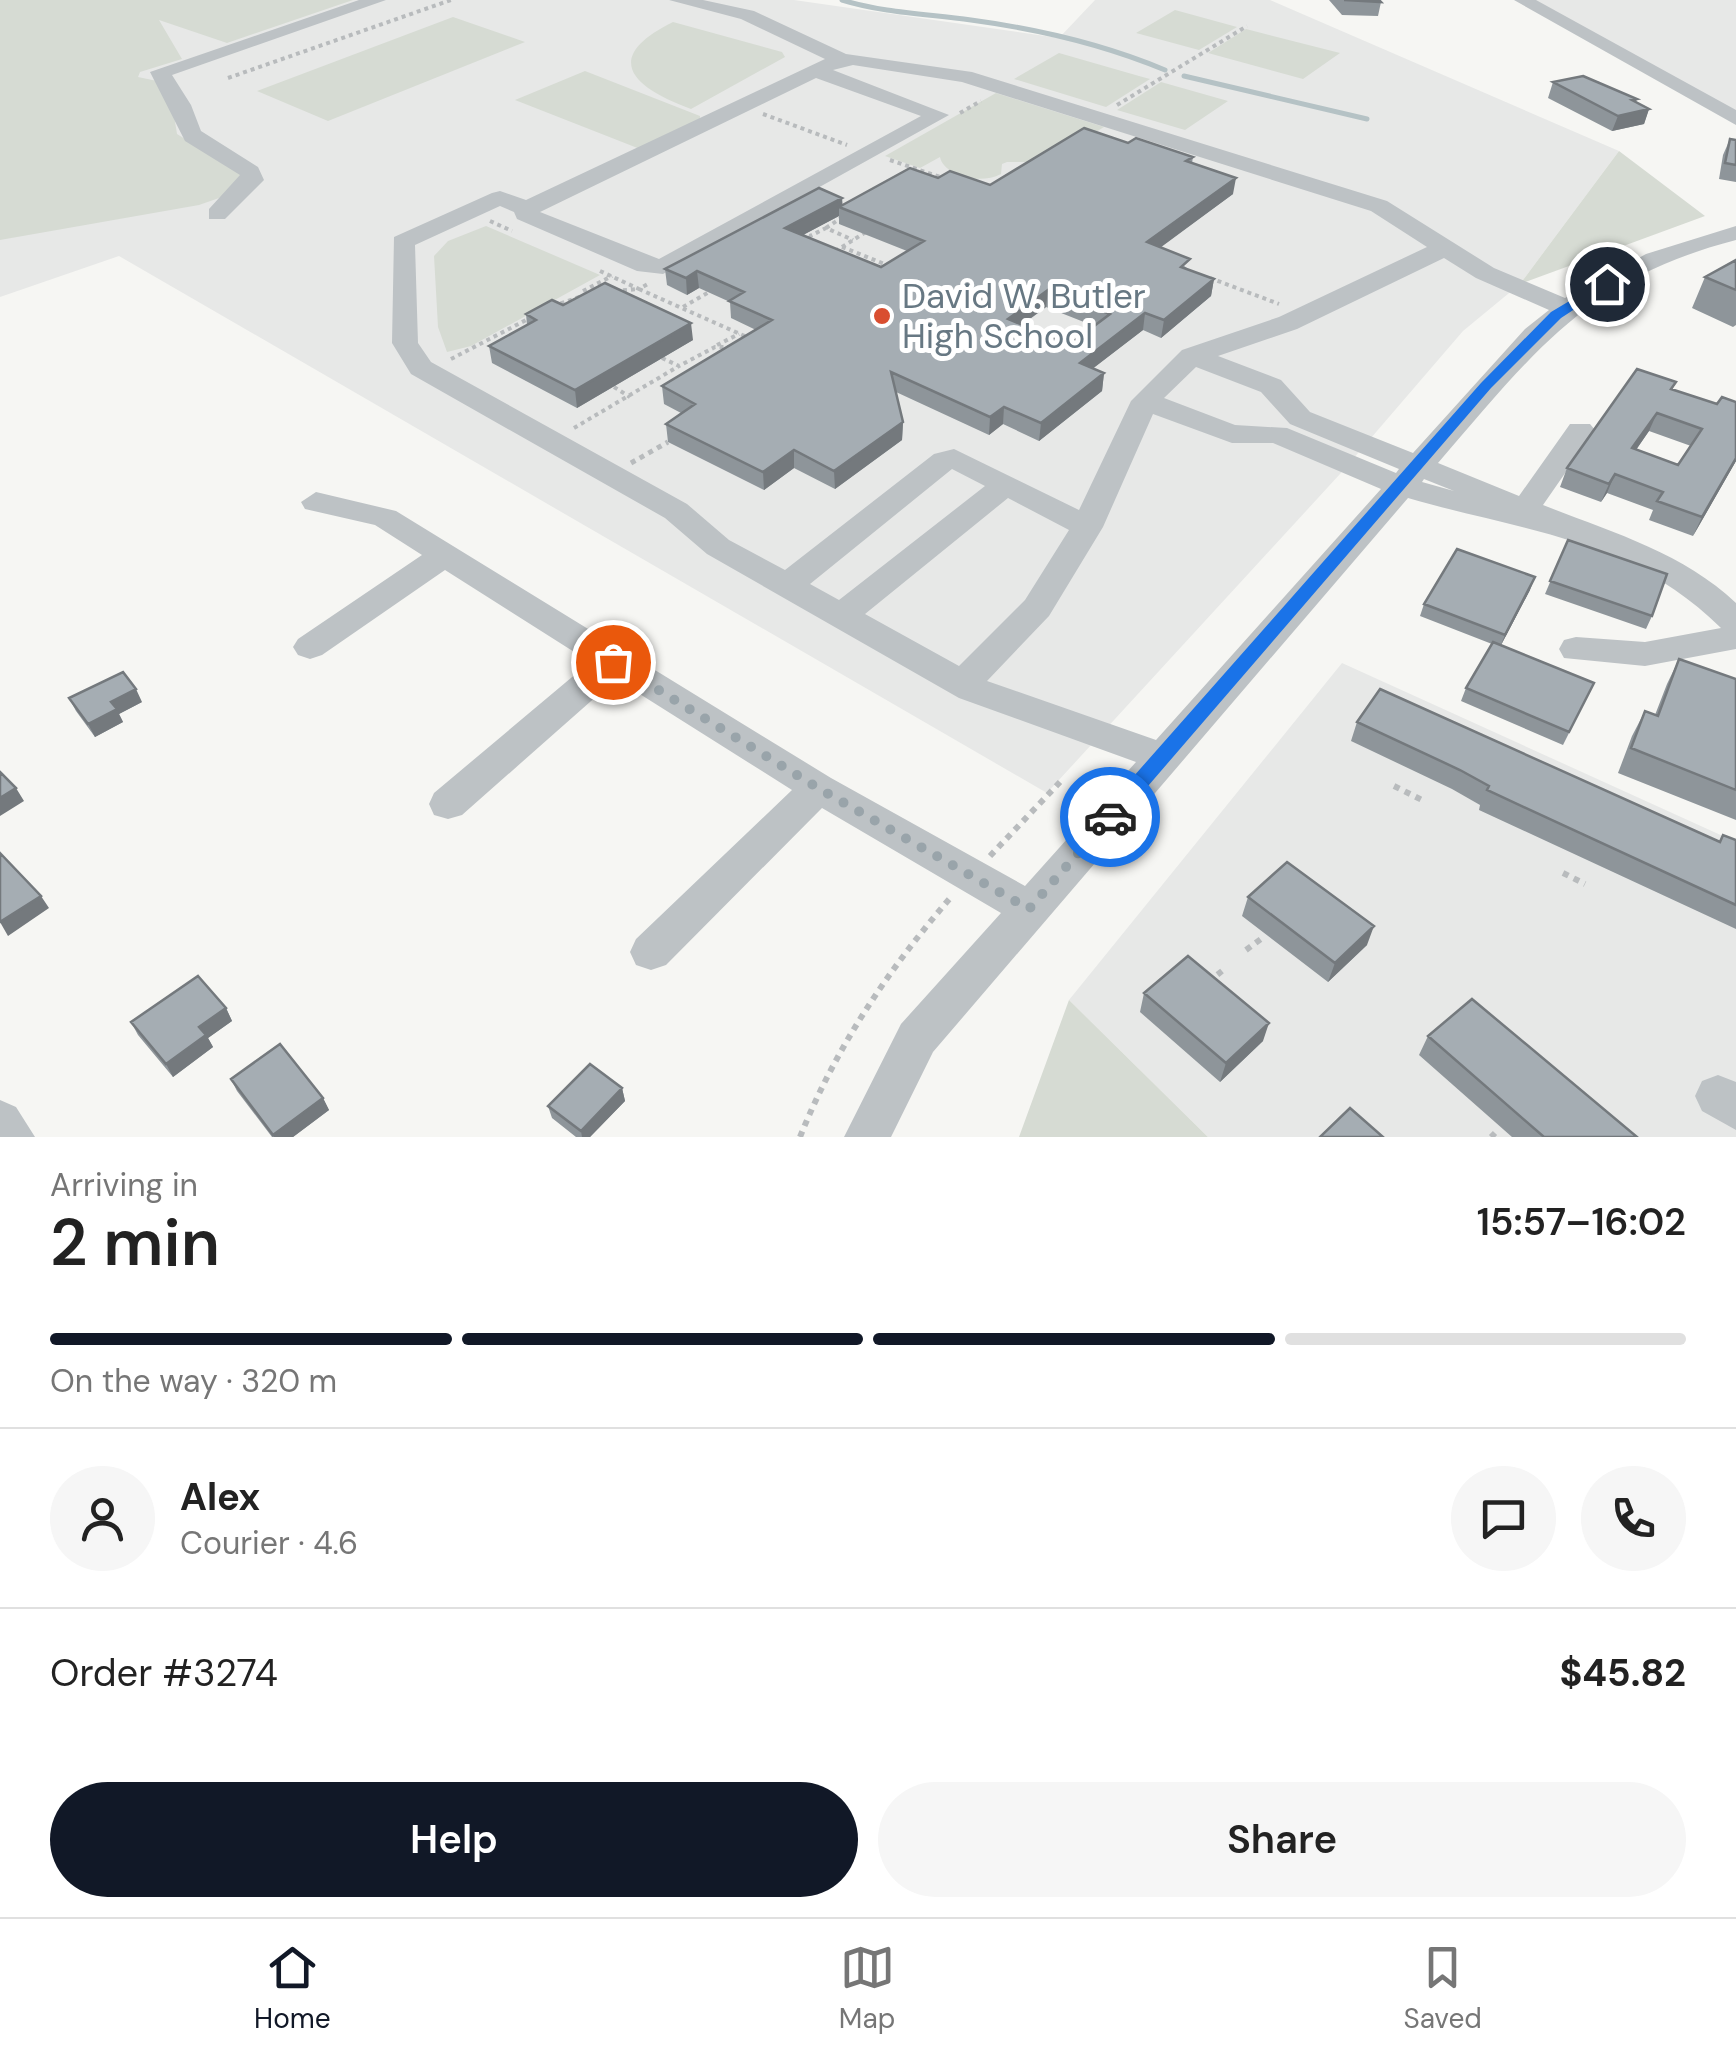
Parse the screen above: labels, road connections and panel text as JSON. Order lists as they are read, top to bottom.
{
  "places": ["David W. Butler High School"],
  "page": {
    "heading": ["2 min", "Arriving in", "15:57–16:02"],
    "panel": [
      "Alex",
      "Courier · 4.6",
      "Order #3274",
      "$45.82"
    ],
    "bar": "On the way · 320 m",
    "buttons": ["Help", "Share"],
    "tabs": ["Home", "Map", "Saved"]
  }
}
